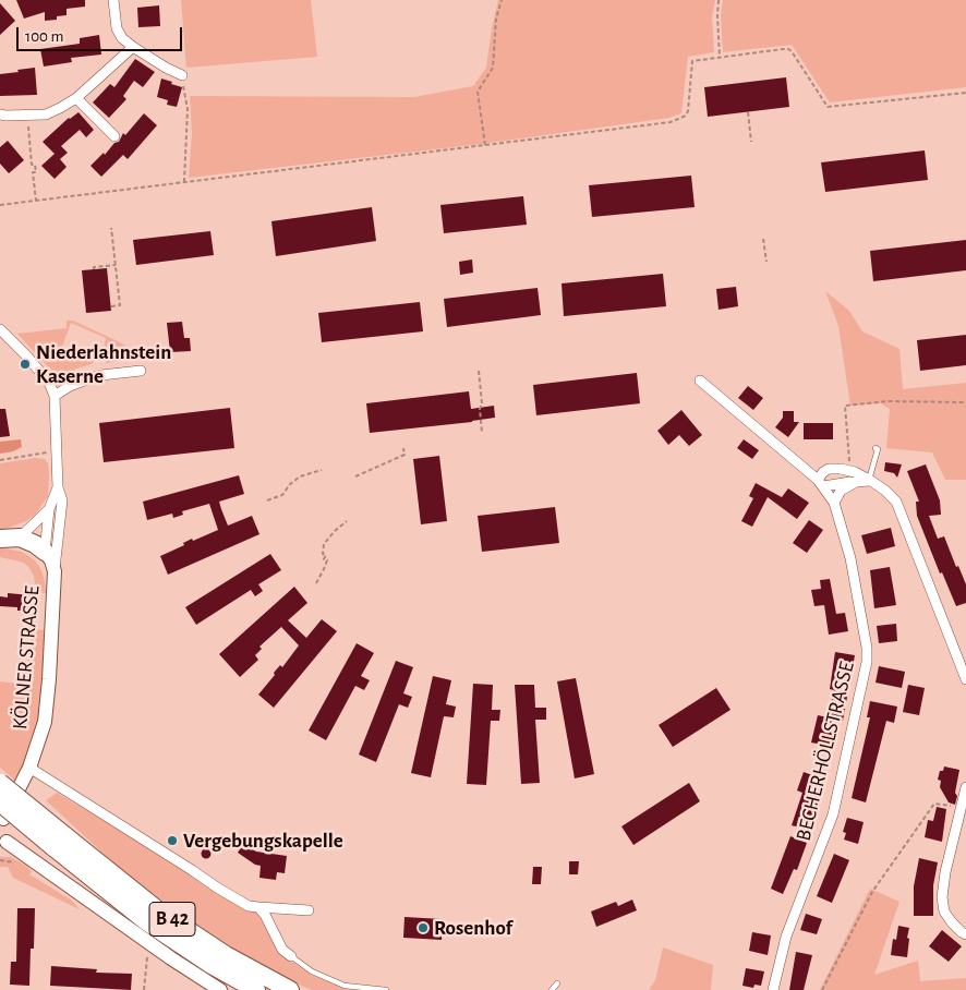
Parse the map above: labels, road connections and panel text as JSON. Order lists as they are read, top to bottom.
{
  "streets": {
    "highway": ["B 42"],
    "street": ["KÖLNER STRASSE", "BECHERHÖLLSTRASSE"]
  },
  "crossings": [
    ["KÖLNER STRASSE", "B 42"]
  ],
  "places": ["Niederlahnstein Kaserne", "Vergebungskapelle", "Rosenhof"],
  "scale_bar": "100 m"
}
